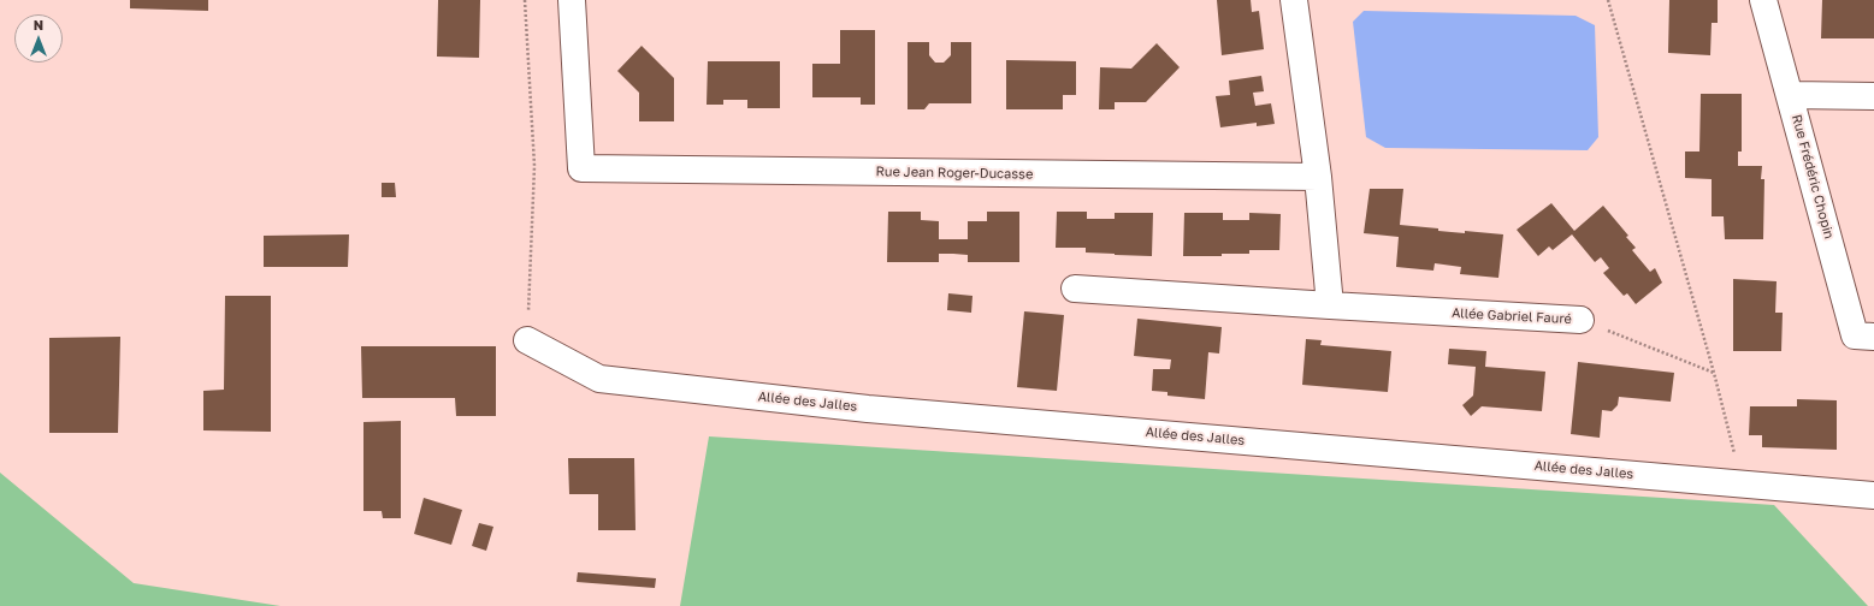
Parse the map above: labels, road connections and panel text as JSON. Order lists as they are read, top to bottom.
{
  "streets": {
    "street": [
      "Rue Jean Roger-Ducasse",
      "Rue Frédéric Chopin",
      "Allée Gabriel Fauré",
      "Allée des Jalles"
    ]
  },
  "north": "top"
}
